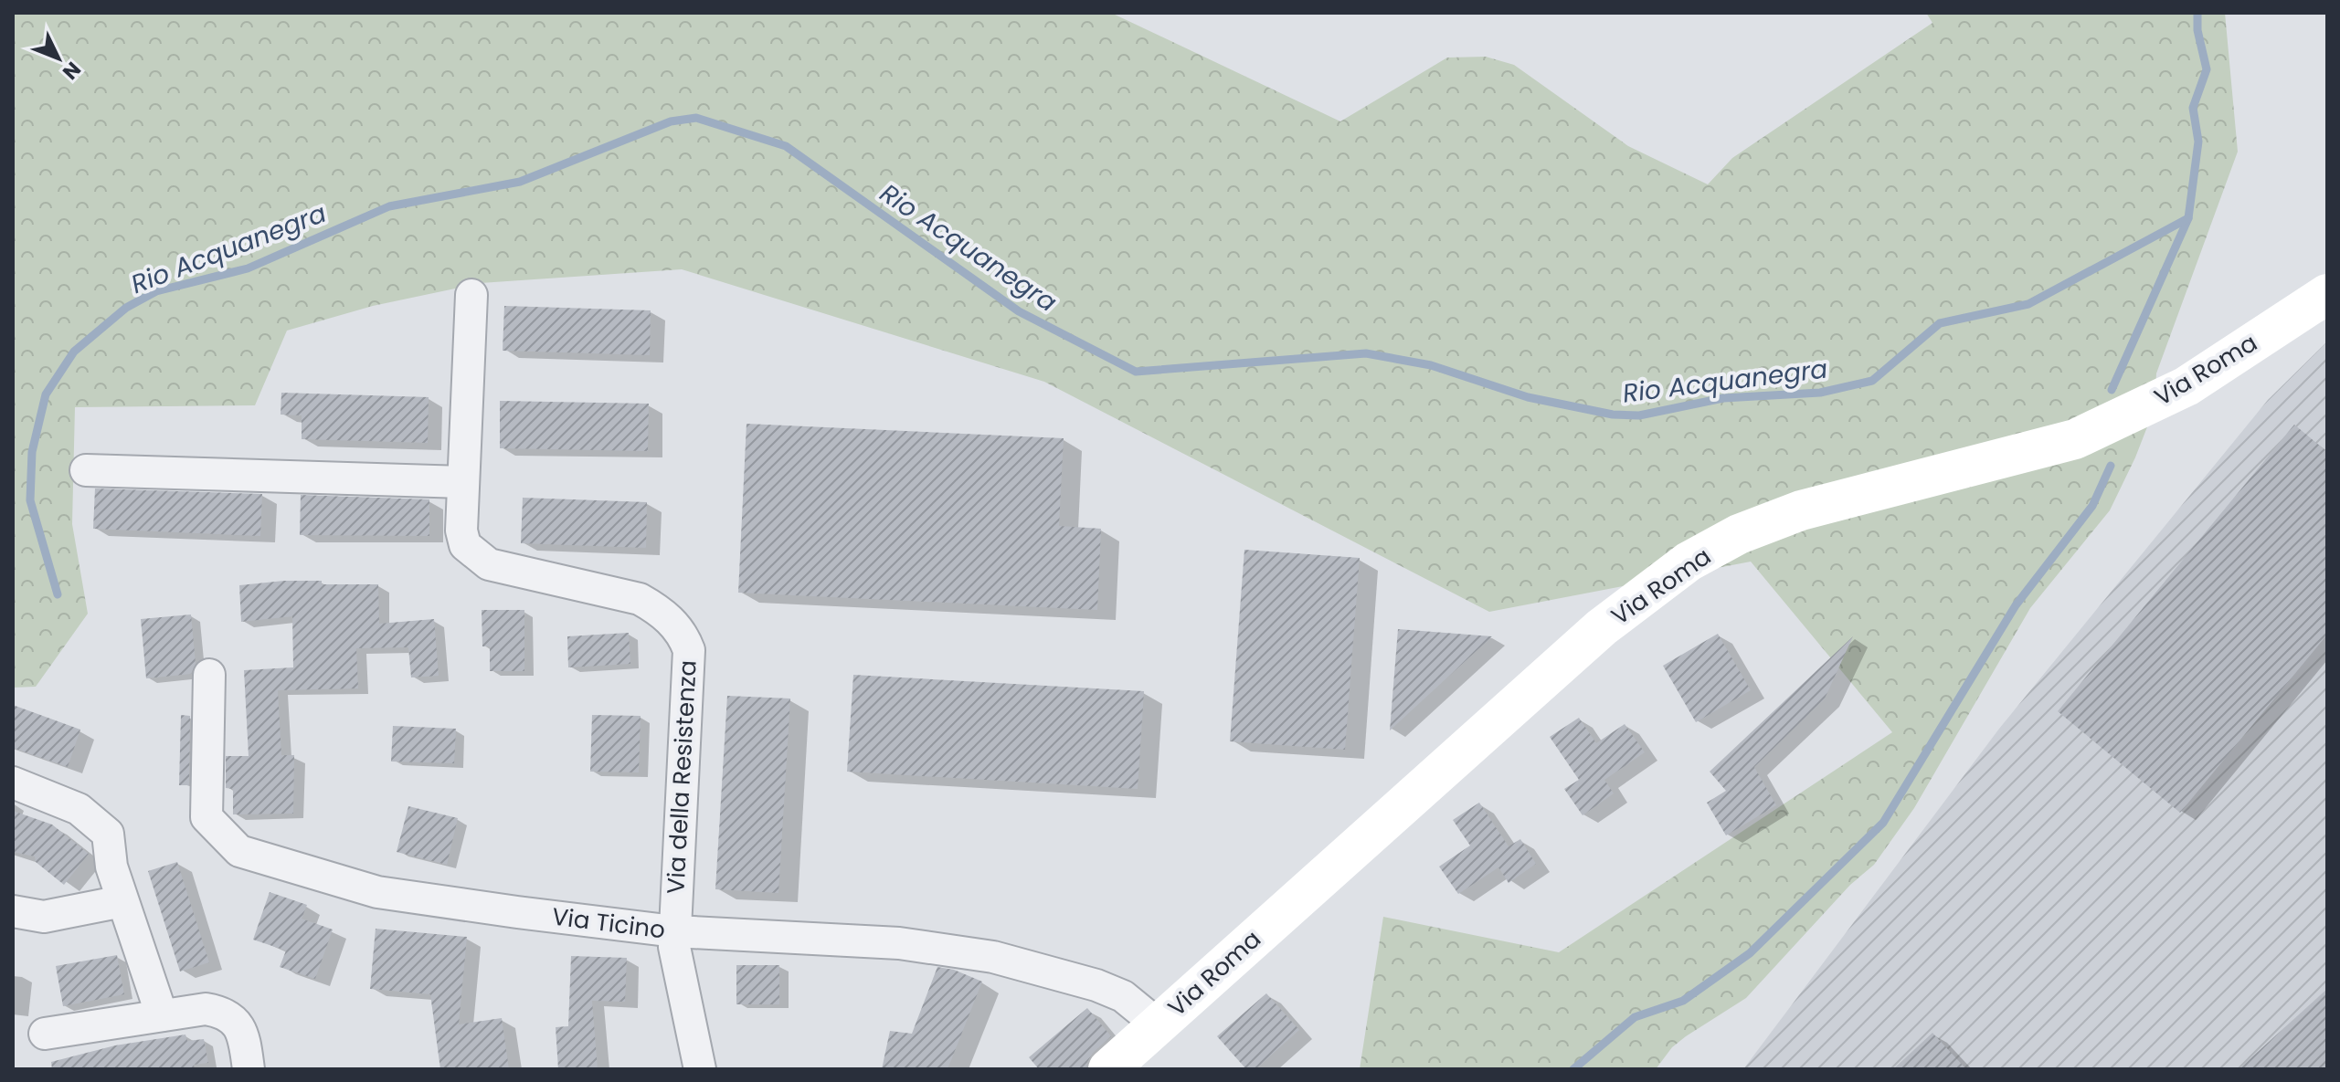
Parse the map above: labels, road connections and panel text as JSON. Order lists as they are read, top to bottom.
{
  "streets": {
    "street": ["Via Roma", "Via della Resistenza", "Via Ticino"]
  },
  "crossings": [
    ["Via Roma", "Via Ticino"],
    ["Via della Resistenza", "Via Ticino"]
  ],
  "water": ["Rio Acquanegra"],
  "north": "bottom right"
}
